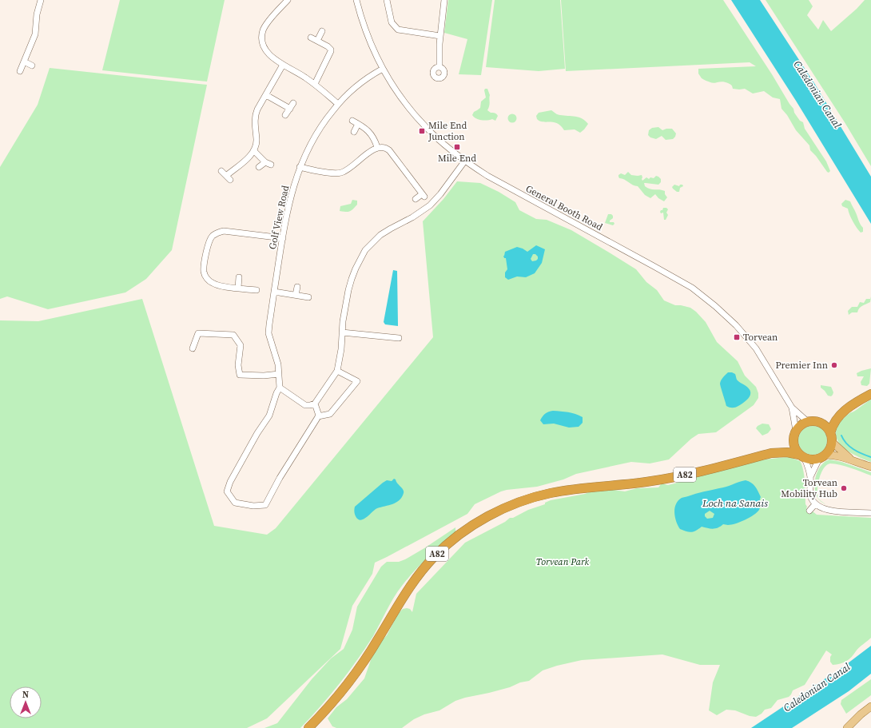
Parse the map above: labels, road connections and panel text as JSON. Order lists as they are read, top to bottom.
{
  "streets": {
    "highway": ["A82"],
    "street": ["General Booth Road", "Golf View Road"]
  },
  "crossings": [
    ["General Booth Road", "Golf View Road"],
    ["General Booth Road", "A82"]
  ],
  "water": ["Caledonian Canal", "Loch na Sanais"],
  "parks": ["Torvean Park"],
  "places": {
    "transit": ["Mile End Junction", "Mile End", "Torvean"],
    "other": ["Premier Inn", "Torvean Mobility Hub"]
  },
  "north": "top"
}
